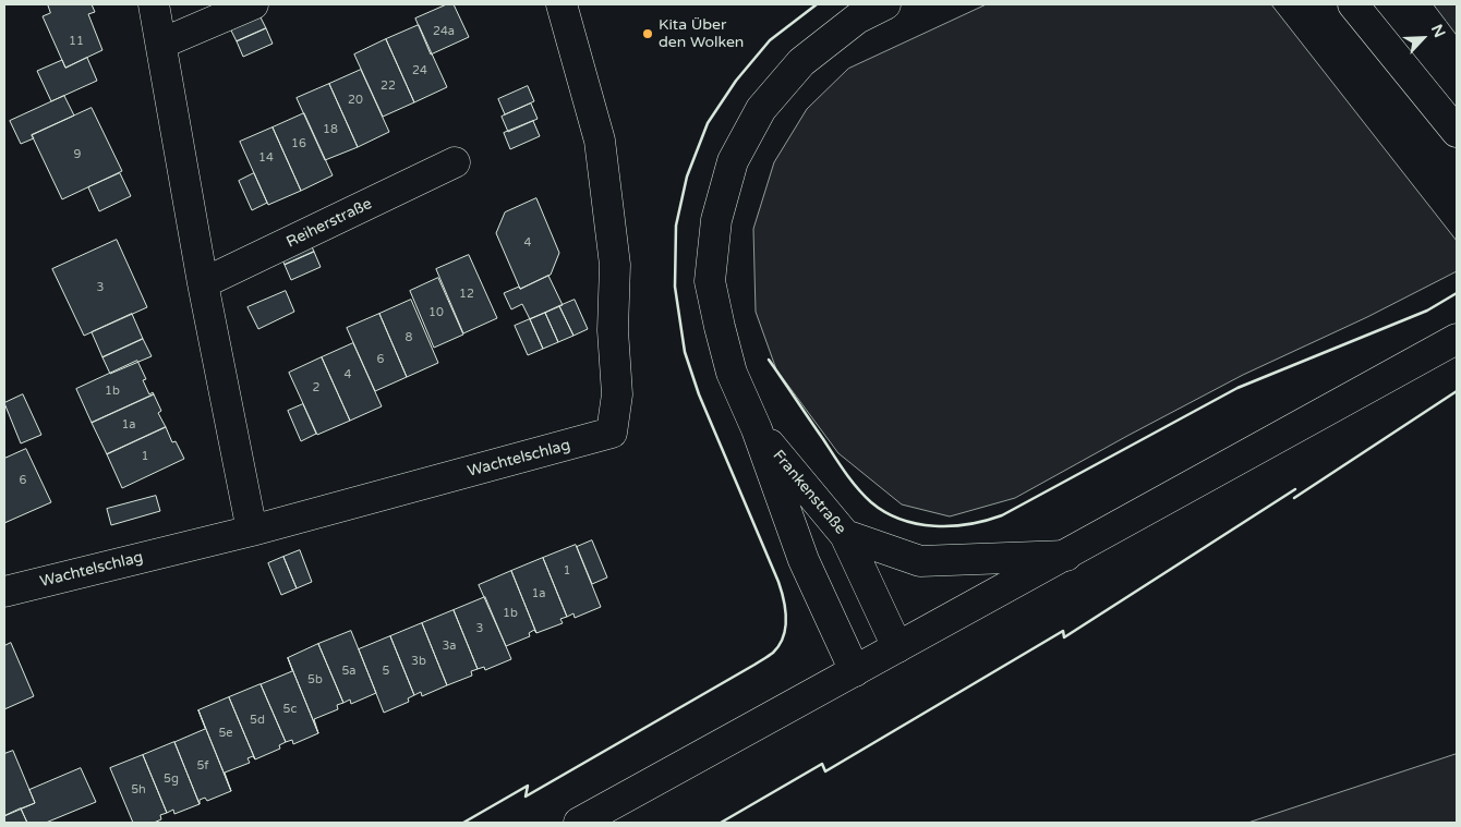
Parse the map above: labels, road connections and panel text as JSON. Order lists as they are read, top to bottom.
{
  "streets": {
    "main road": ["Reiherstraße", "Wachtelschlag", "Frankenstraße"]
  },
  "places": ["Kita Über den Wolken"],
  "house_numbers": [
    "24a",
    "11",
    "24",
    "22",
    "20",
    "18",
    "16",
    "9",
    "14",
    "4",
    "3",
    "12",
    "10",
    "8",
    "6",
    "4",
    "2",
    "1b",
    "1a",
    "1",
    "6",
    "1",
    "1a",
    "1b",
    "3",
    "3a",
    "3b",
    "5a",
    "5",
    "5b",
    "5c",
    "5d",
    "5e",
    "5f",
    "5g",
    "5h"
  ],
  "north": "top right"
}
